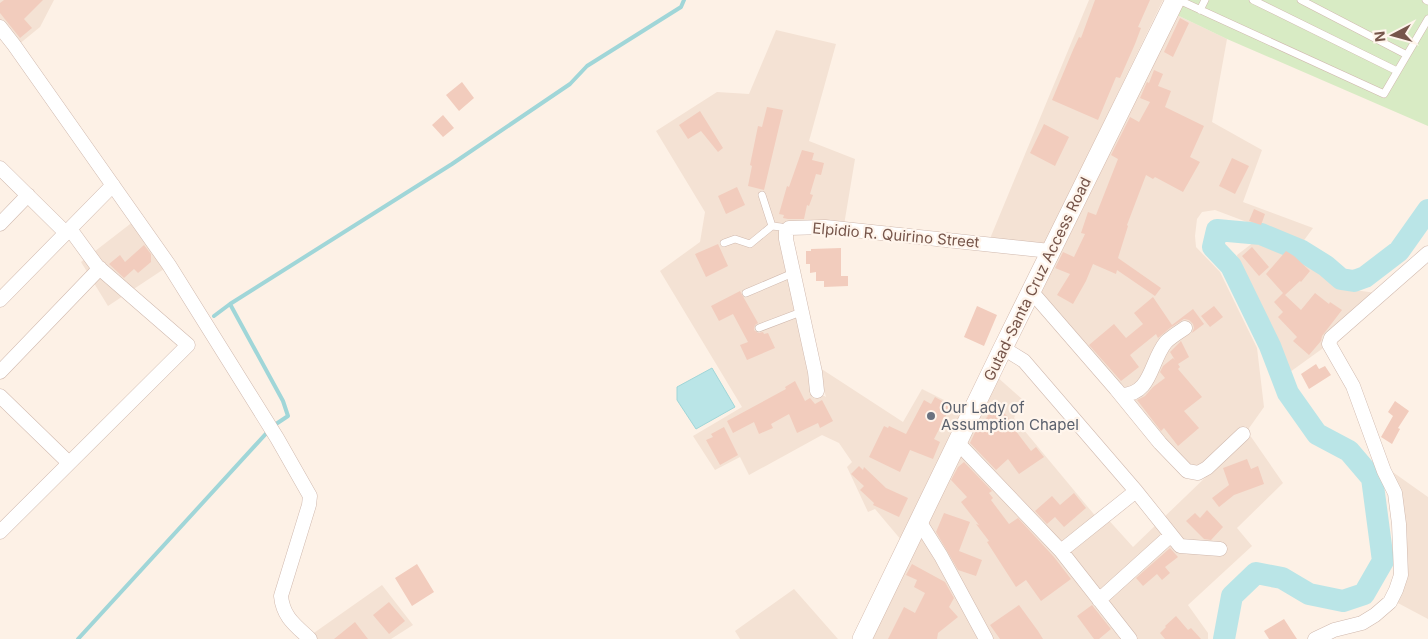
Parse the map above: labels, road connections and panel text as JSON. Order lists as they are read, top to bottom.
{
  "streets": {
    "main road": ["Gutad-Santa Cruz Access Road"],
    "street": ["Elpidio R. Quirino Street"]
  },
  "crossings": [
    ["Elpidio R. Quirino Street", "Gutad-Santa Cruz Access Road"]
  ],
  "places": ["Our Lady of Assumption Chapel"],
  "north": "left"
}
